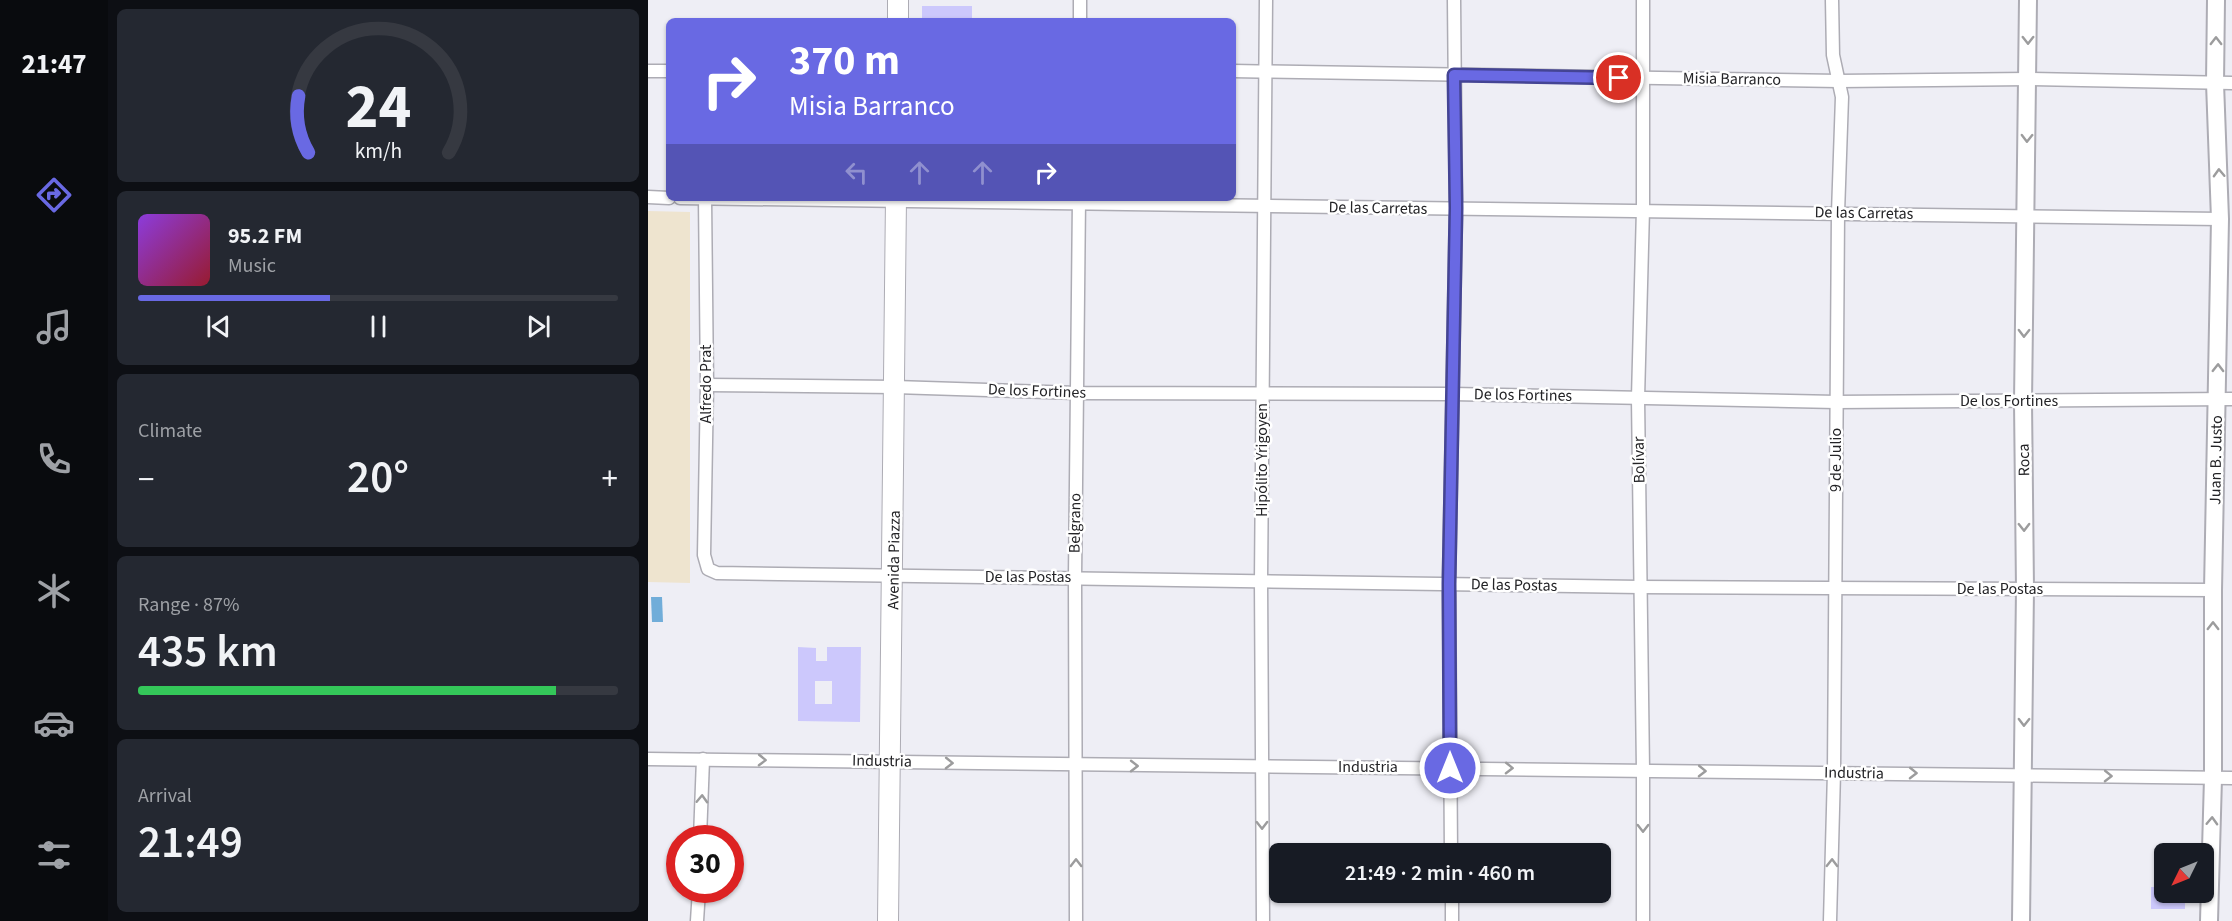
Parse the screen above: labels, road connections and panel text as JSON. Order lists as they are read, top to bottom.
{
  "streets": {
    "main road": ["Roca", "Juan B. Justo", "Avenida Piazza"],
    "street": [
      "Misia Barranco",
      "De las Carretas",
      "Alfredo Prat",
      "De los Fortines",
      "Hipólito Yrigoyen",
      "Bolívar",
      "9 de Julio",
      "Belgrano",
      "De las Postas",
      "Industria"
    ]
  },
  "crossings": [
    ["Misia Barranco", "Hipólito Yrigoyen"],
    ["Misia Barranco", "Bolívar"],
    ["Misia Barranco", "9 de Julio"],
    ["Misia Barranco", "Roca"],
    ["Misia Barranco", "Juan B. Justo"],
    ["De las Carretas", "Hipólito Yrigoyen"],
    ["De las Carretas", "Bolívar"],
    ["De las Carretas", "9 de Julio"],
    ["De las Carretas", "Roca"],
    ["De las Carretas", "Juan B. Justo"],
    ["De las Carretas", "Belgrano"],
    ["Alfredo Prat", "De los Fortines"],
    ["Alfredo Prat", "De las Postas"],
    ["De los Fortines", "Hipólito Yrigoyen"],
    ["De los Fortines", "Bolívar"],
    ["De los Fortines", "9 de Julio"],
    ["De los Fortines", "Roca"],
    ["De los Fortines", "Juan B. Justo"],
    ["De los Fortines", "Belgrano"],
    ["De los Fortines", "Avenida Piazza"],
    ["Hipólito Yrigoyen", "De las Postas"],
    ["Hipólito Yrigoyen", "Industria"],
    ["Bolívar", "De las Postas"],
    ["Bolívar", "Industria"],
    ["9 de Julio", "De las Postas"],
    ["9 de Julio", "Industria"],
    ["Roca", "De las Postas"],
    ["Roca", "Industria"],
    ["Juan B. Justo", "De las Postas"],
    ["Juan B. Justo", "Industria"],
    ["Belgrano", "De las Postas"],
    ["Belgrano", "Industria"],
    ["Avenida Piazza", "De las Postas"],
    ["Avenida Piazza", "Industria"]
  ],
  "one_way": ["Roca", "Juan B. Justo", "Industria"],
  "north": "bottom left",
  "page": {
    "tabs": "21:47",
    "turn": ["370 m", "Misia Barranco"],
    "song": ["95.2 FM", "Music"],
    "tile": [
      "Climate",
      ["Range · 87%", "435 km"],
      ["Arrival", "21:49"]
    ],
    "heat": ["−", "20°", "+"],
    "limit": "30",
    "trip": "21:49 · 2 min · 460 m",
    "gauge": ["24", "km/h"]
  }
}
